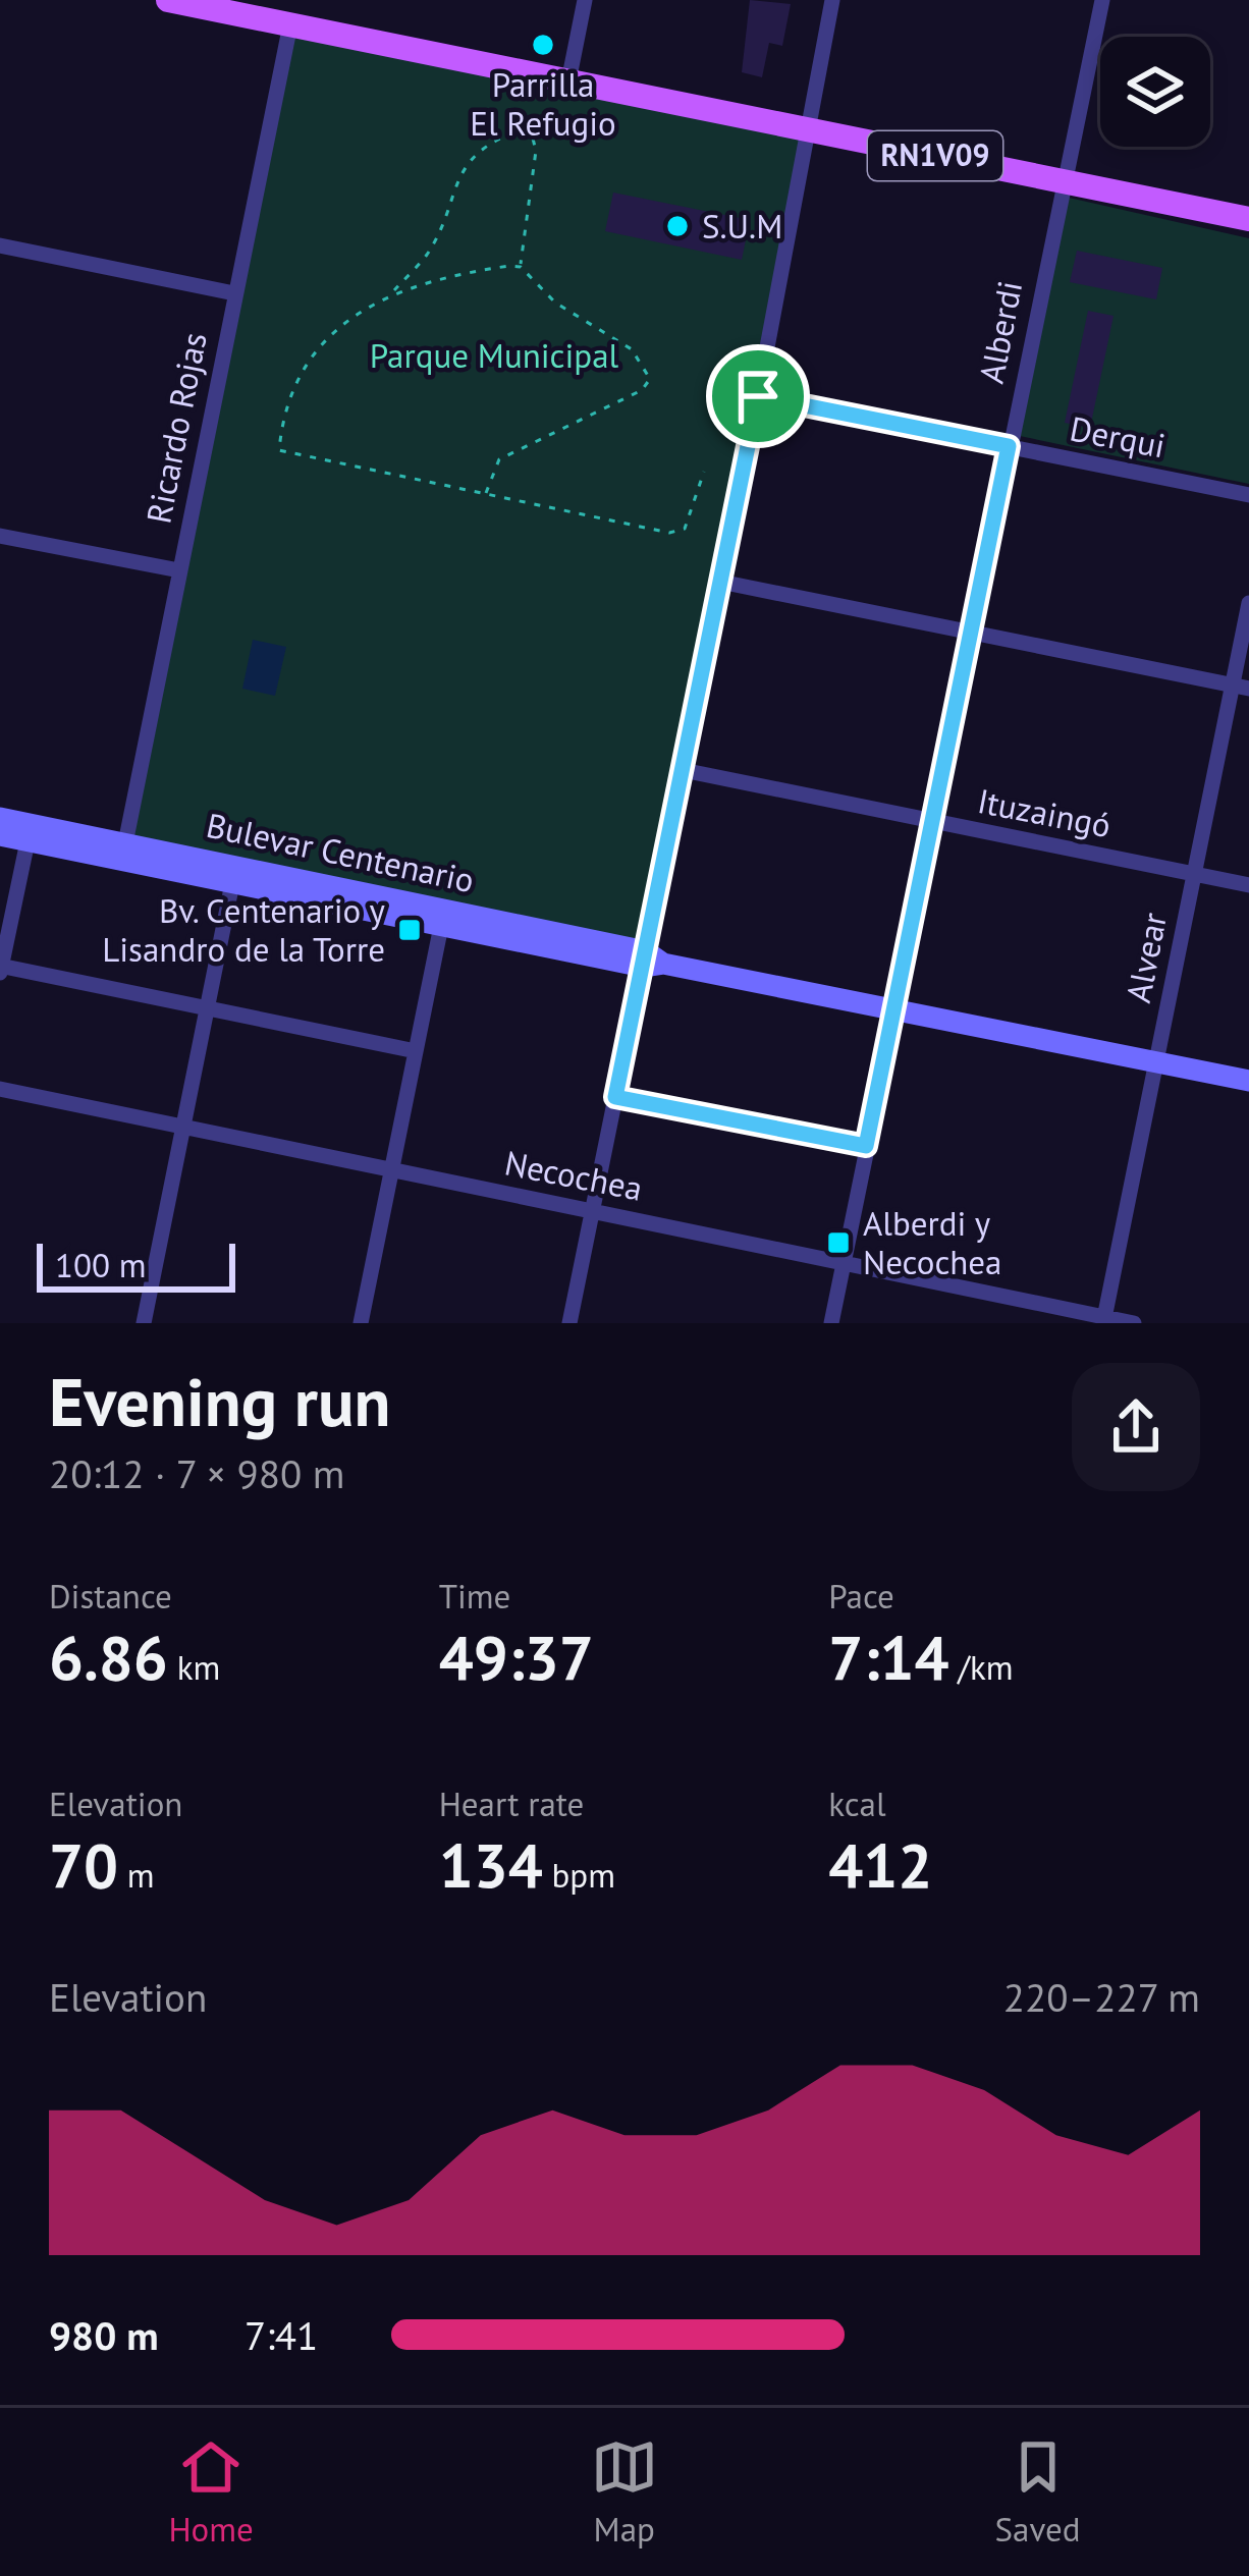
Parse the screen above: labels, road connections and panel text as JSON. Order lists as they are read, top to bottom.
{
  "streets": {
    "main road": ["RN1V09", "Bulevar Centenario"],
    "street": [
      "Alberdi",
      "Ricardo Rojas",
      "Derqui",
      "Ituzaingó",
      "Alvear",
      "Necochea"
    ]
  },
  "crossings": [
    ["RN1V09", "Alberdi"],
    ["RN1V09", "Ricardo Rojas"],
    ["Alberdi", "Derqui"],
    ["Alberdi", "Ituzaingó"],
    ["Alberdi", "Bulevar Centenario"],
    ["Alberdi", "Necochea"],
    ["Ricardo Rojas", "Bulevar Centenario"],
    ["Ituzaingó", "Alvear"],
    ["Bulevar Centenario", "Alvear"],
    ["Alvear", "Necochea"]
  ],
  "parks": ["Parque Municipal"],
  "places": {
    "other": ["Parrilla El Refugio", "S.U.M"],
    "transit": ["Bv. Centenario y Lisandro de la Torre", "Alberdi y Necochea"]
  },
  "scale_bar": "100 m",
  "page": {
    "scale": "100 m",
    "heading": ["Evening run", "20:12 · 7 × 980 m"],
    "stats": [
      ["Distance", "6.86 km"],
      ["Time", "49:37"],
      ["Pace", "7:14 /km"],
      ["Elevation", "70 m"],
      ["Heart rate", "134 bpm"],
      ["kcal", "412"]
    ],
    "chart": ["Elevation", "220–227 m"],
    "list": [
      {
        "name": "980 m",
        "note": "7:41"
      }
    ],
    "tabs": ["Home", "Map", "Saved"]
  }
}
